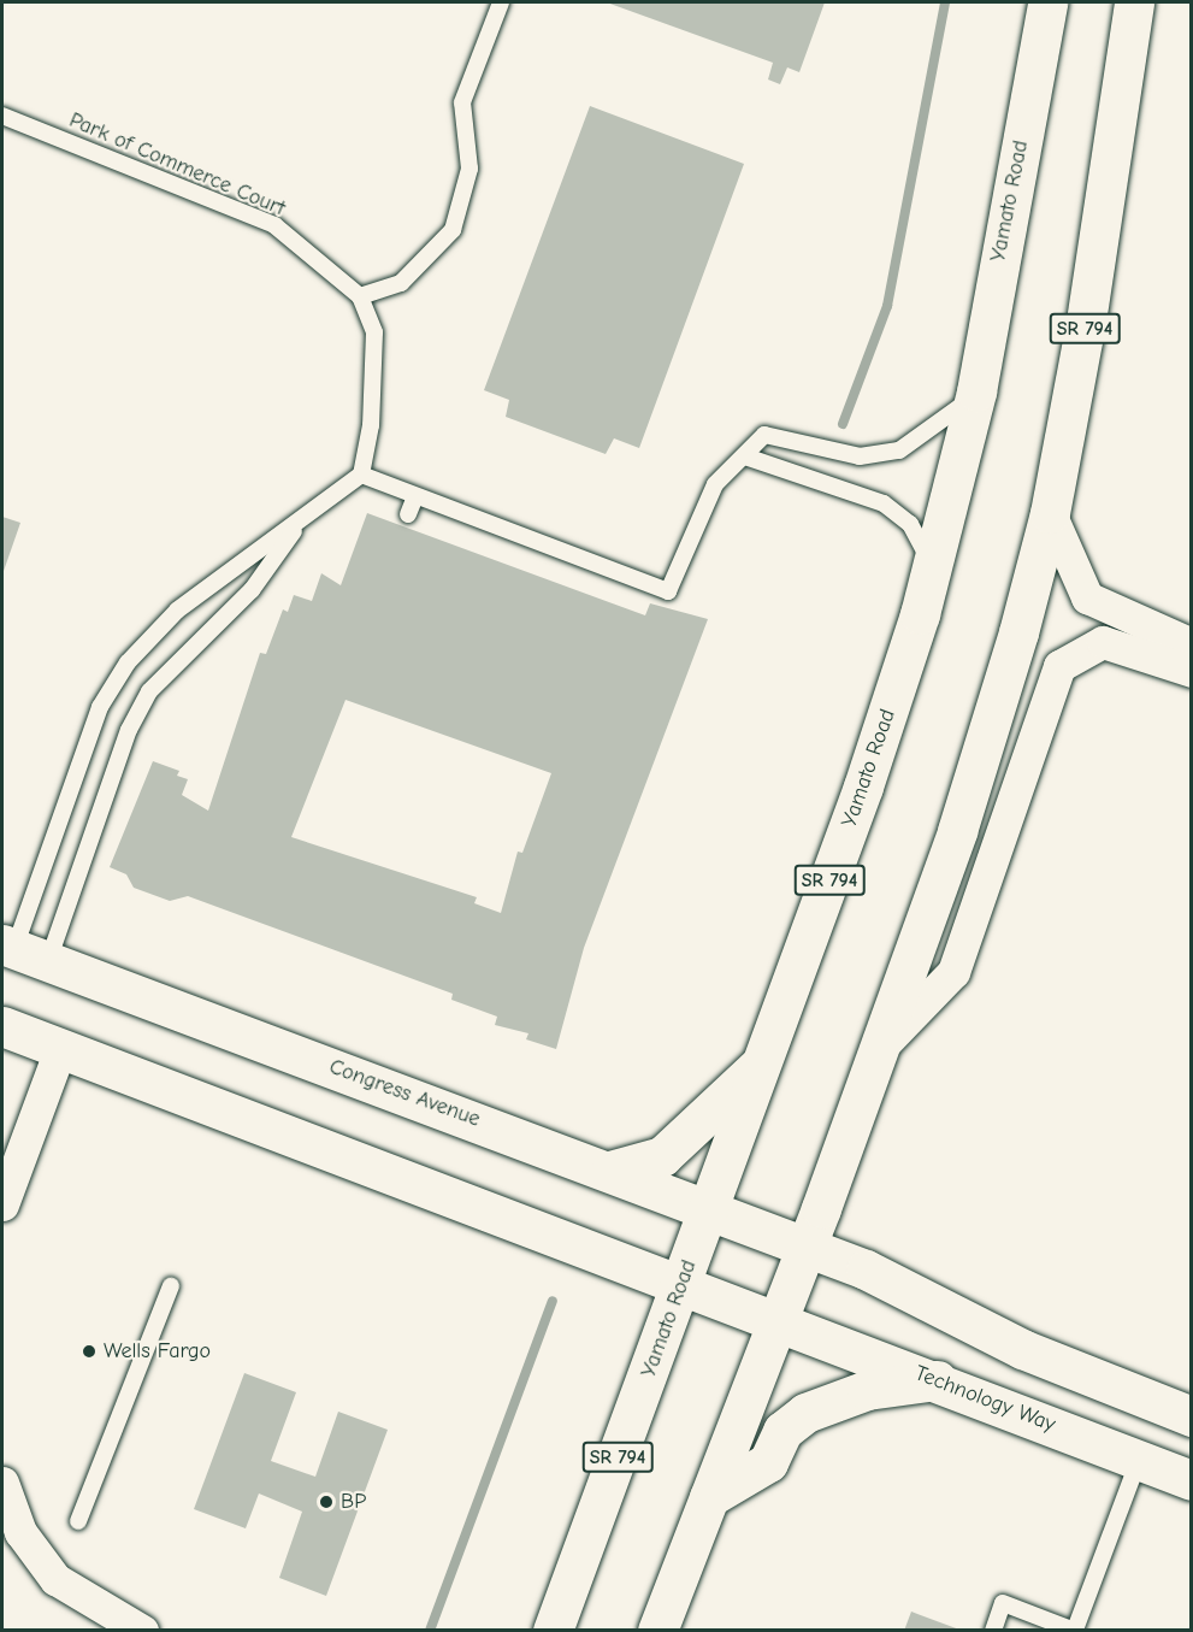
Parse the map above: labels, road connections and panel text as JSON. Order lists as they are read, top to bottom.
{
  "streets": {
    "main road": [
      "Yamato Road",
      "SR 794",
      "Congress Avenue",
      "Technology Way"
    ],
    "lane": ["Park of Commerce Court"]
  },
  "crossings": [
    ["Yamato Road", "Congress Avenue"],
    ["SR 794", "Congress Avenue"],
    ["SR 794", "Technology Way"]
  ],
  "places": ["Wells Fargo", "BP"]
}
